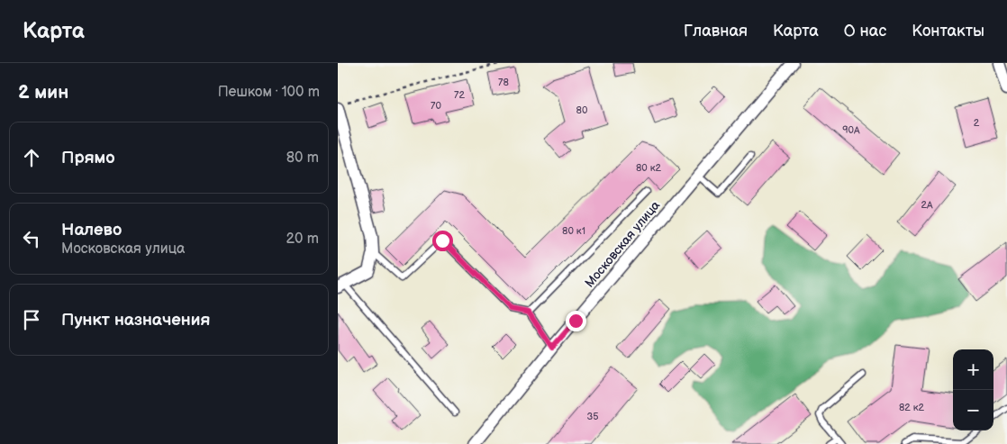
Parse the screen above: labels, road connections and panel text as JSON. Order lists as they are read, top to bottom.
{
  "streets": {
    "street": ["Московская улица"]
  },
  "house_numbers": [
    "78",
    "72",
    "70",
    "80",
    "2",
    "90А",
    "80 к2",
    "2А",
    "80 к1",
    "82 к2",
    "35"
  ],
  "page": {
    "header": "Карта",
    "nav": [
      "Главная",
      "Карта",
      "О нас",
      "Контакты"
    ],
    "heading": ["2 мин", "Пешком · 100 m"],
    "list": [
      ["Прямо", "80 m"],
      ["Налево", "Московская улица", "20 m"],
      "Пункт назначения"
    ],
    "map_buttons": ["+", "−"]
  }
}
